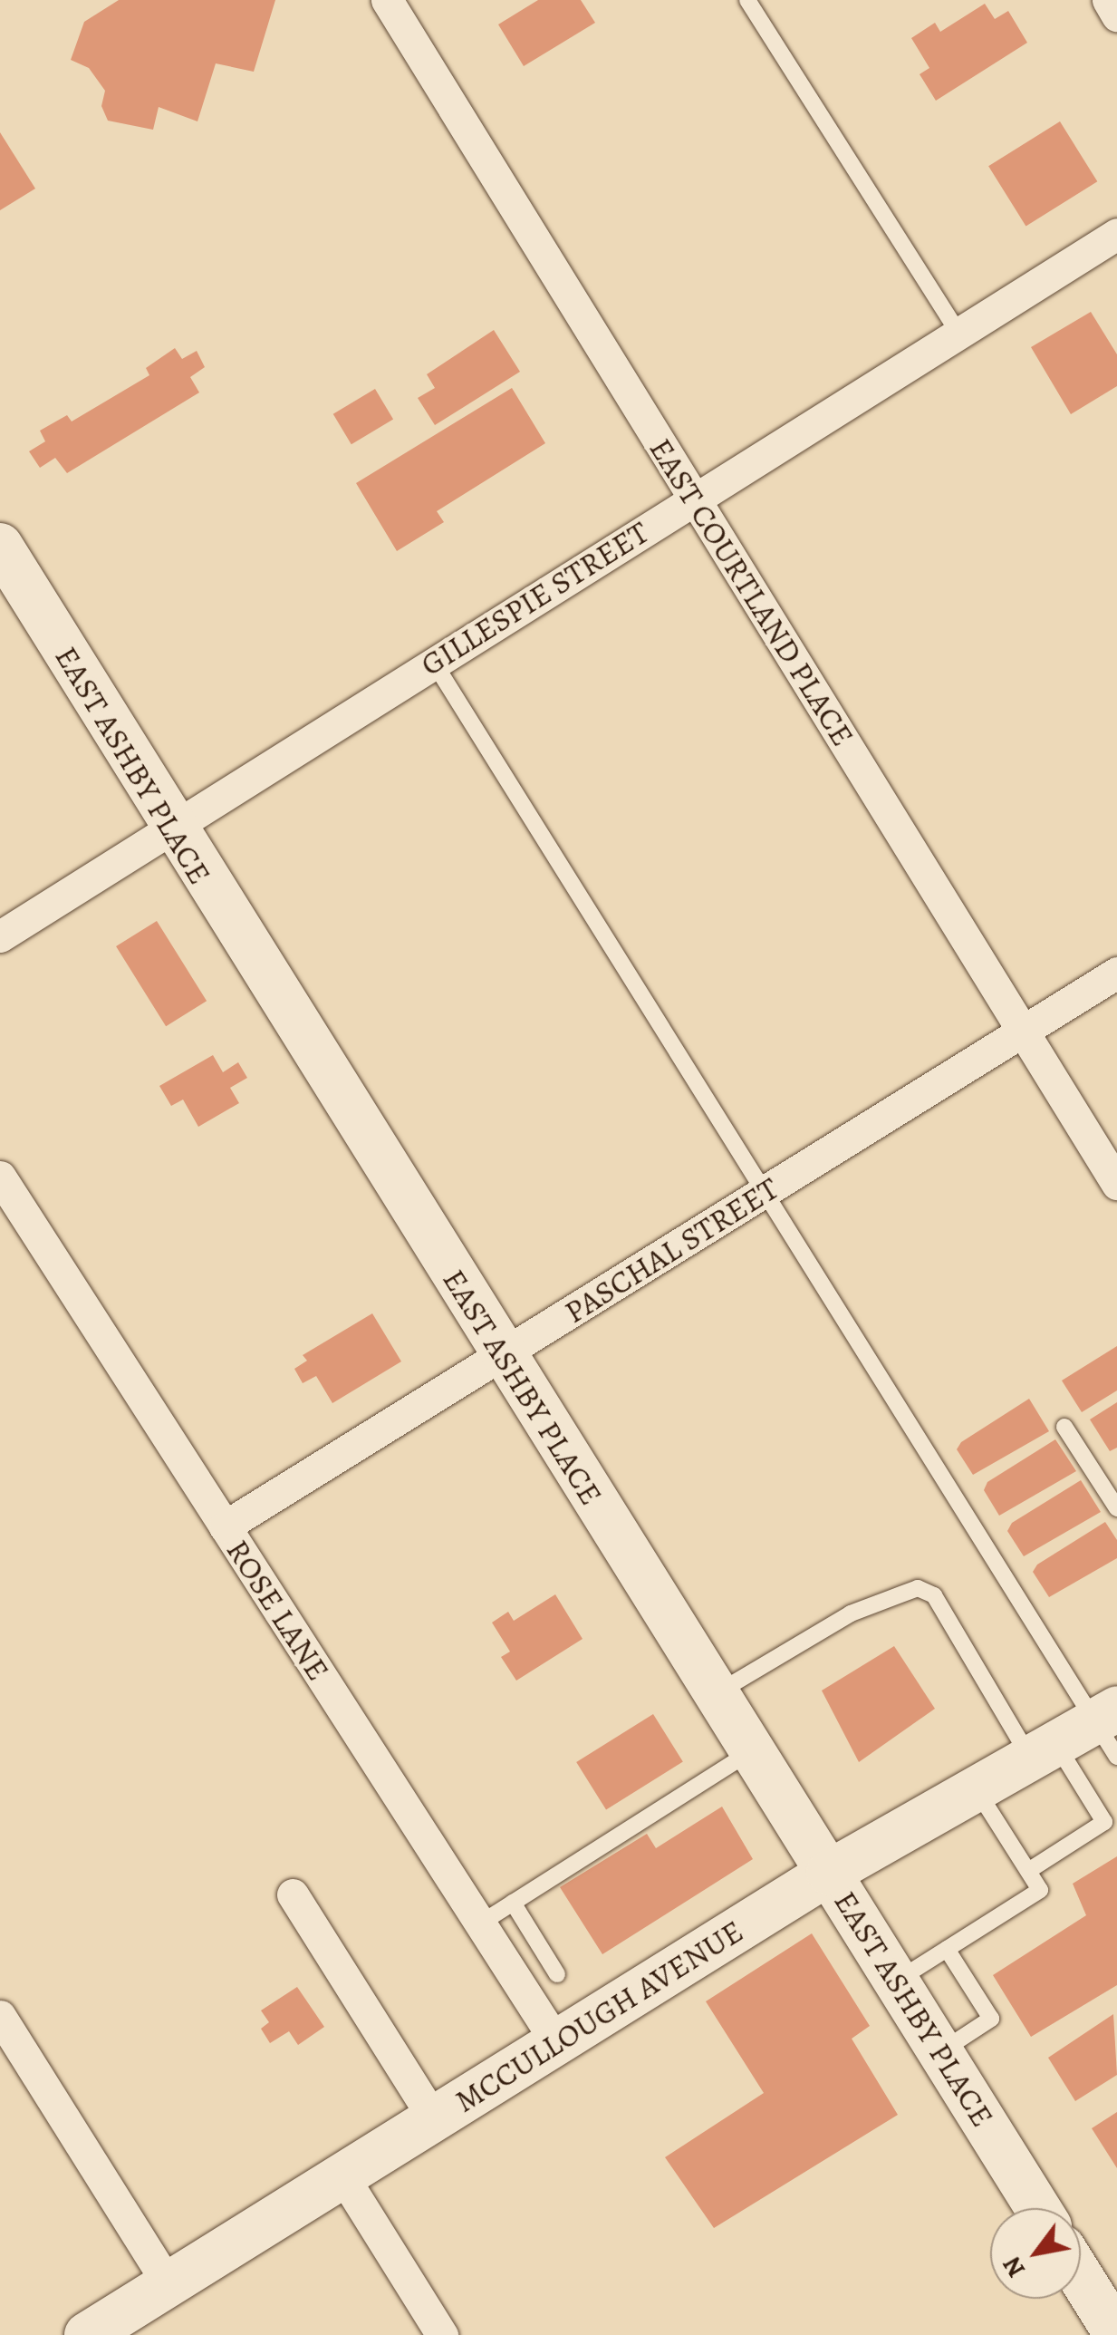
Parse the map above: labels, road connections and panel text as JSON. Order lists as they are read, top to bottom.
{
  "streets": {
    "main road": ["EAST ASHBY PLACE", "MCCULLOUGH AVENUE"],
    "street": [
      "EAST COURTLAND PLACE",
      "GILLESPIE STREET",
      "PASCHAL STREET",
      "ROSE LANE"
    ]
  },
  "crossings": [
    ["EAST COURTLAND PLACE", "GILLESPIE STREET"],
    ["EAST COURTLAND PLACE", "PASCHAL STREET"],
    ["GILLESPIE STREET", "EAST ASHBY PLACE"],
    ["EAST ASHBY PLACE", "PASCHAL STREET"],
    ["EAST ASHBY PLACE", "MCCULLOUGH AVENUE"],
    ["PASCHAL STREET", "ROSE LANE"],
    ["ROSE LANE", "MCCULLOUGH AVENUE"]
  ],
  "north": "bottom left"
}
